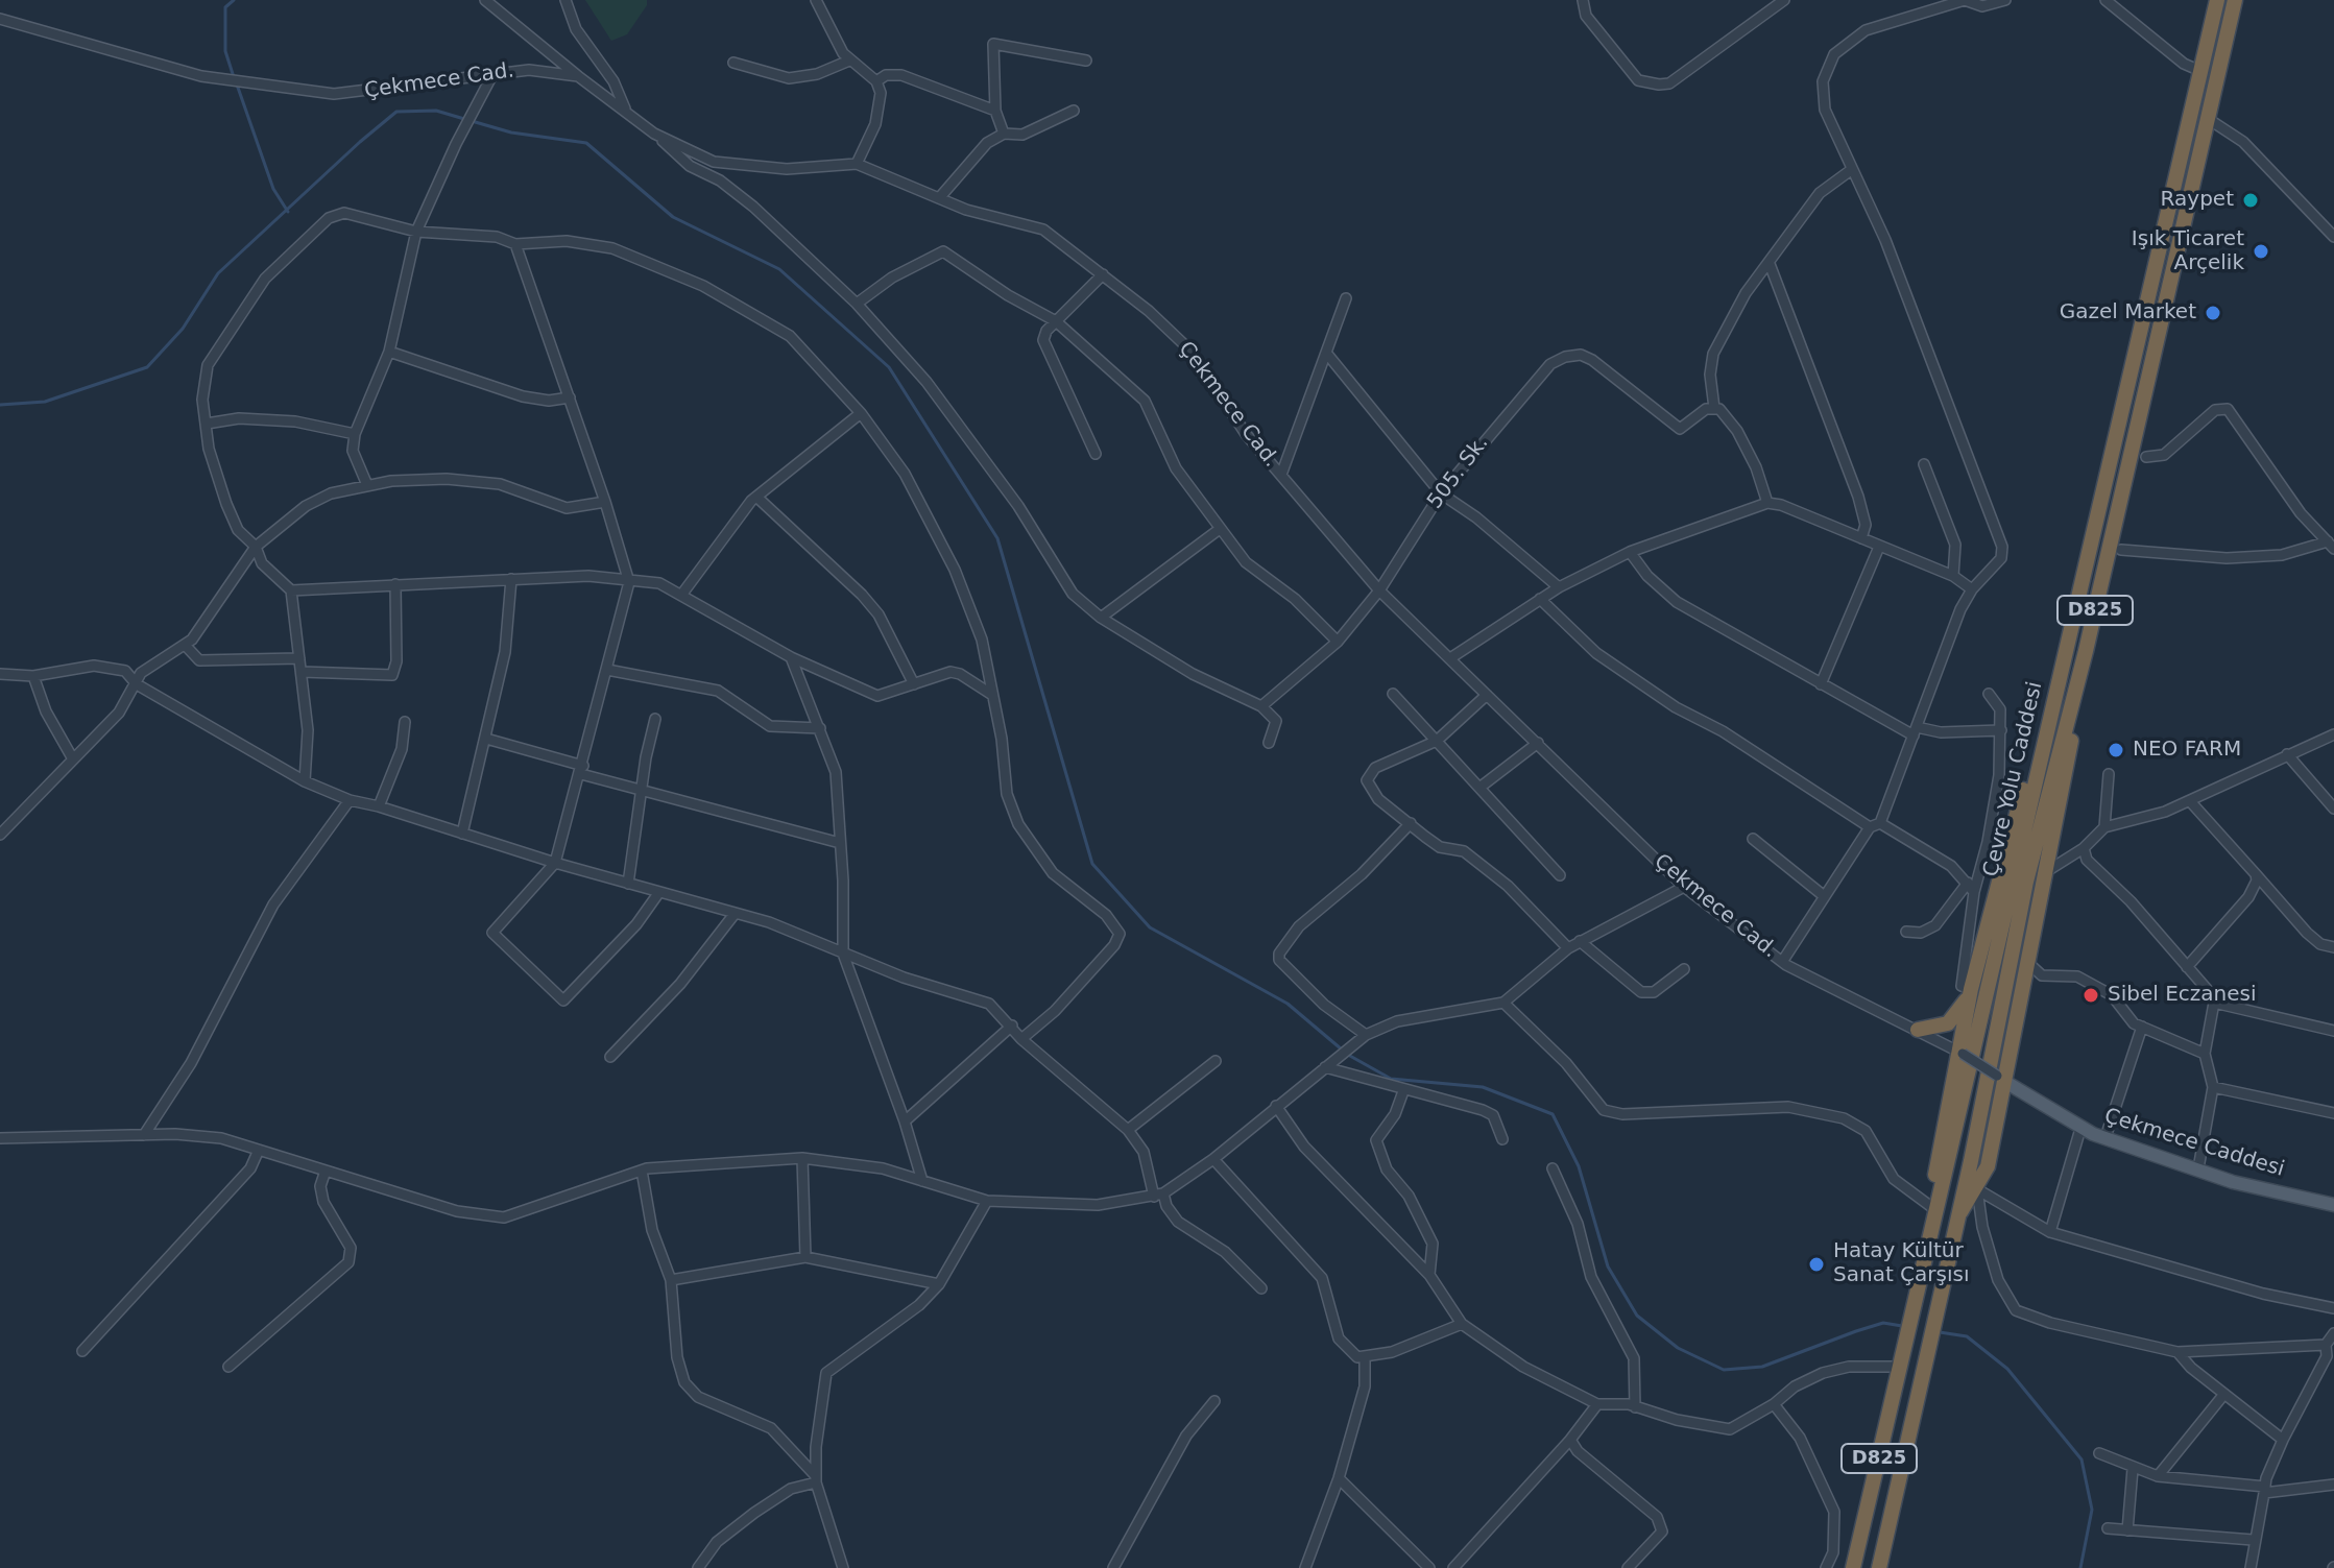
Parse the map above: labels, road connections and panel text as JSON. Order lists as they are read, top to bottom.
{
  "streets": {
    "highway": ["D825", "Çevre Yolu Caddesi"],
    "main road": ["Çekmece Caddesi"],
    "street": ["Çekmece Cad.", "505. Sk."]
  },
  "crossings": [
    ["Çekmece Cad.", "505. Sk."],
    ["Çekmece Cad.", "Çekmece Caddesi"]
  ],
  "places": [
    "Raypet",
    "Işık Ticaret Arçelik",
    "Gazel Market",
    "NEO FARM",
    "Sibel Eczanesi",
    "Hatay Kültür Sanat Çarşısı"
  ]
}
